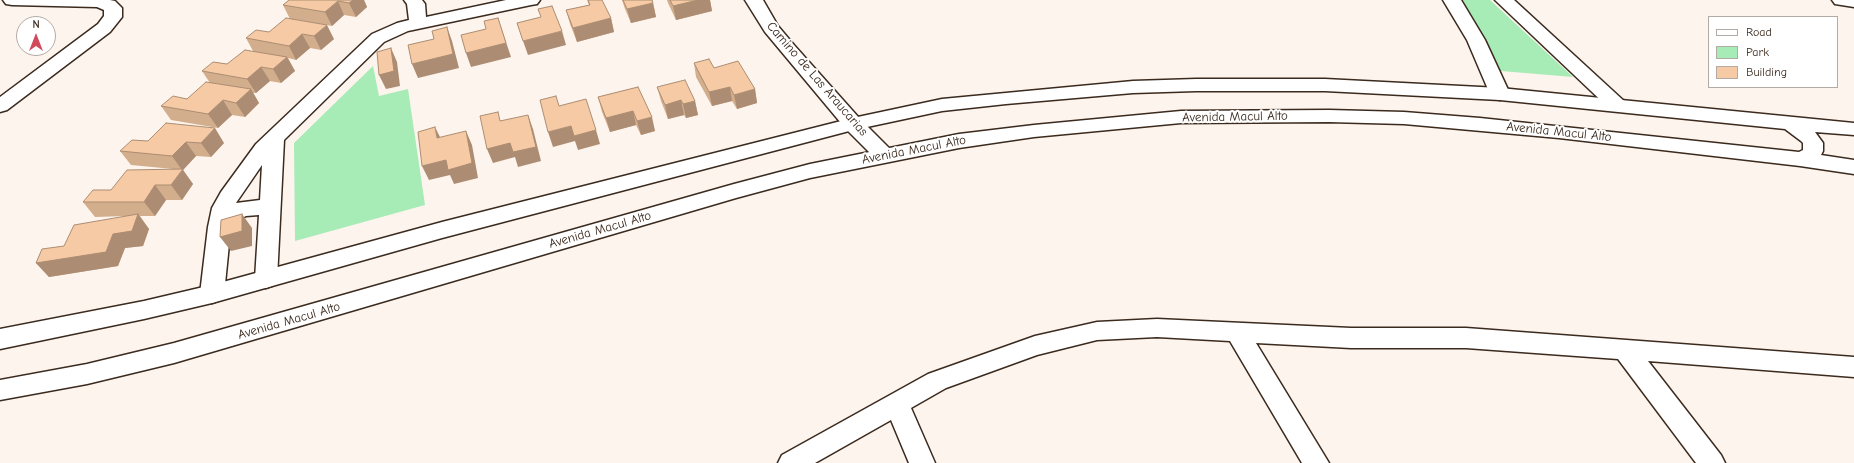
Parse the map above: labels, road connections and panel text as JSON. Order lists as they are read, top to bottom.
{
  "streets": {
    "street": ["Camino de Las Araucarias", "Avenida Macul Alto"]
  },
  "crossings": [
    ["Camino de Las Araucarias", "Avenida Macul Alto"]
  ],
  "legend": ["Road", "Park", "Building"],
  "north": "top"
}
